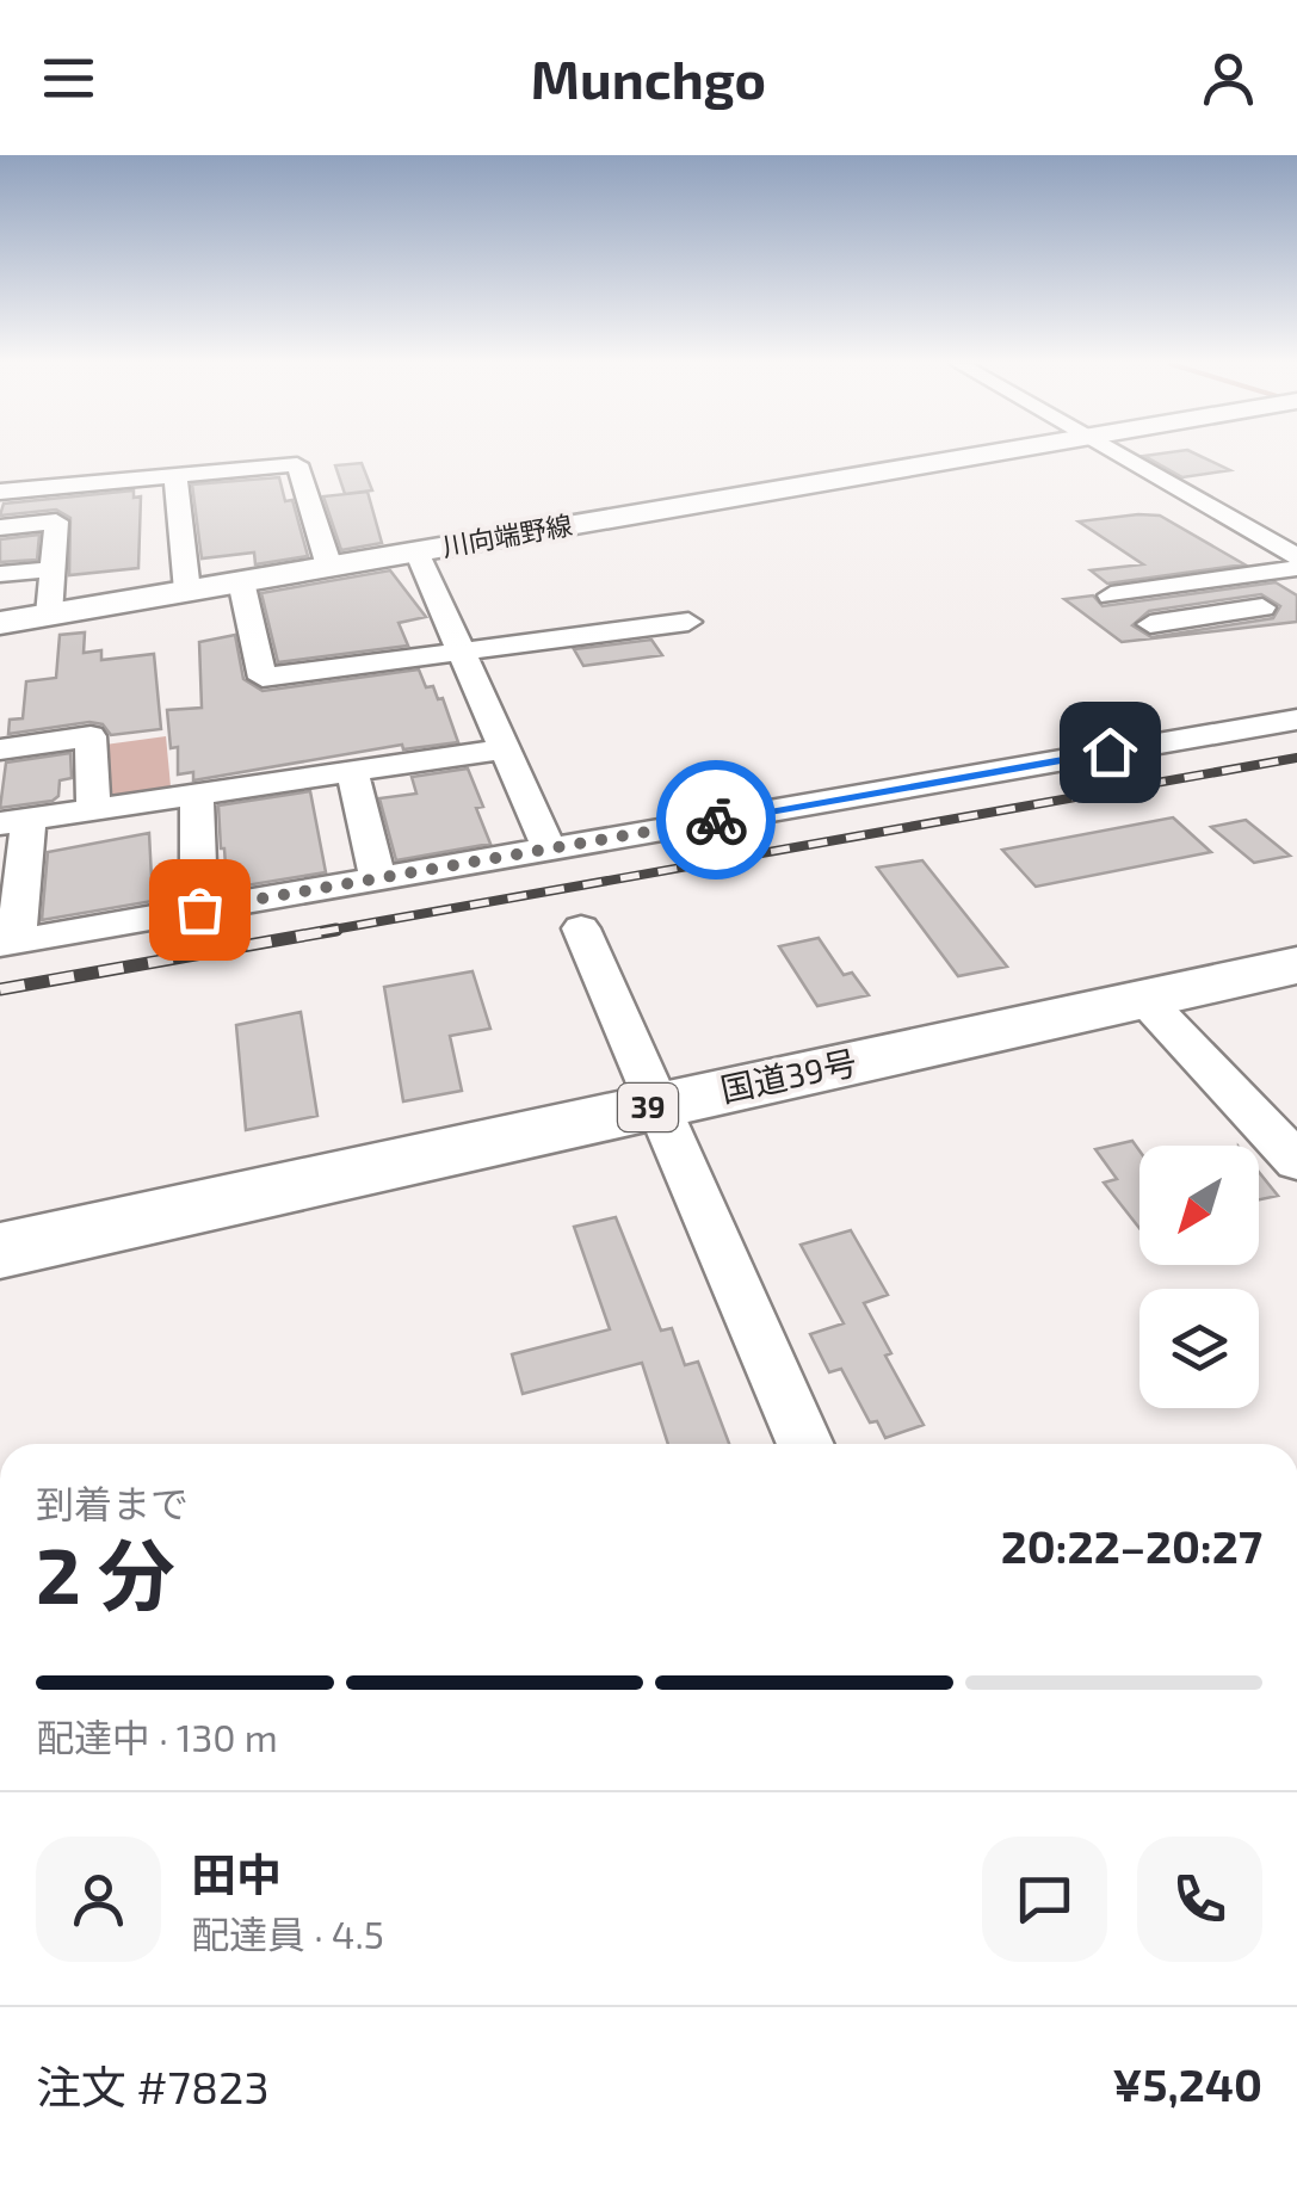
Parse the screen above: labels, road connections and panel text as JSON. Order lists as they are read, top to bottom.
{
  "streets": {
    "highway": ["国道39号", "39"],
    "main road": ["川向端野線"]
  },
  "north": "bottom left",
  "page": {
    "header": "Munchgo",
    "heading": ["2 分", "到着まで", "20:22–20:27"],
    "panel": [
      "田中",
      "配達員 · 4.5",
      "注文 #7823",
      "¥5,240"
    ],
    "bar": "配達中 · 130 m"
  }
}
